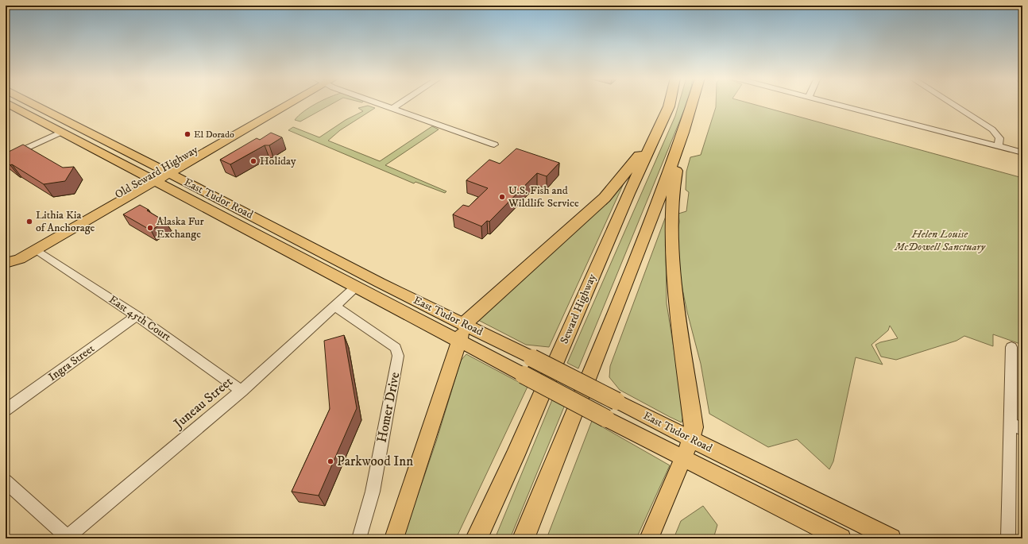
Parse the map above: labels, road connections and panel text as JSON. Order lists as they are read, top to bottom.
{
  "streets": {
    "highway": ["Seward Highway"],
    "main road": ["Old Seward Highway", "East Tudor Road"],
    "street": [
      "East 45th Court",
      "Ingra Street",
      "Juneau Street",
      "Homer Drive"
    ]
  },
  "crossings": [
    ["Old Seward Highway", "East Tudor Road"],
    ["Old Seward Highway", "East 45th Court"],
    ["East Tudor Road", "Juneau Street"],
    ["East 45th Court", "Ingra Street"],
    ["East 45th Court", "Juneau Street"],
    ["Juneau Street", "Homer Drive"]
  ],
  "parks": ["Helen Louise McDowell Sanctuary"],
  "places": [
    "El Dorado",
    "Holiday",
    "U.S. Fish and Wildlife Service",
    "Lithia Kia of Anchorage",
    "Alaska Fur Exchange",
    "Parkwood Inn"
  ]
}
